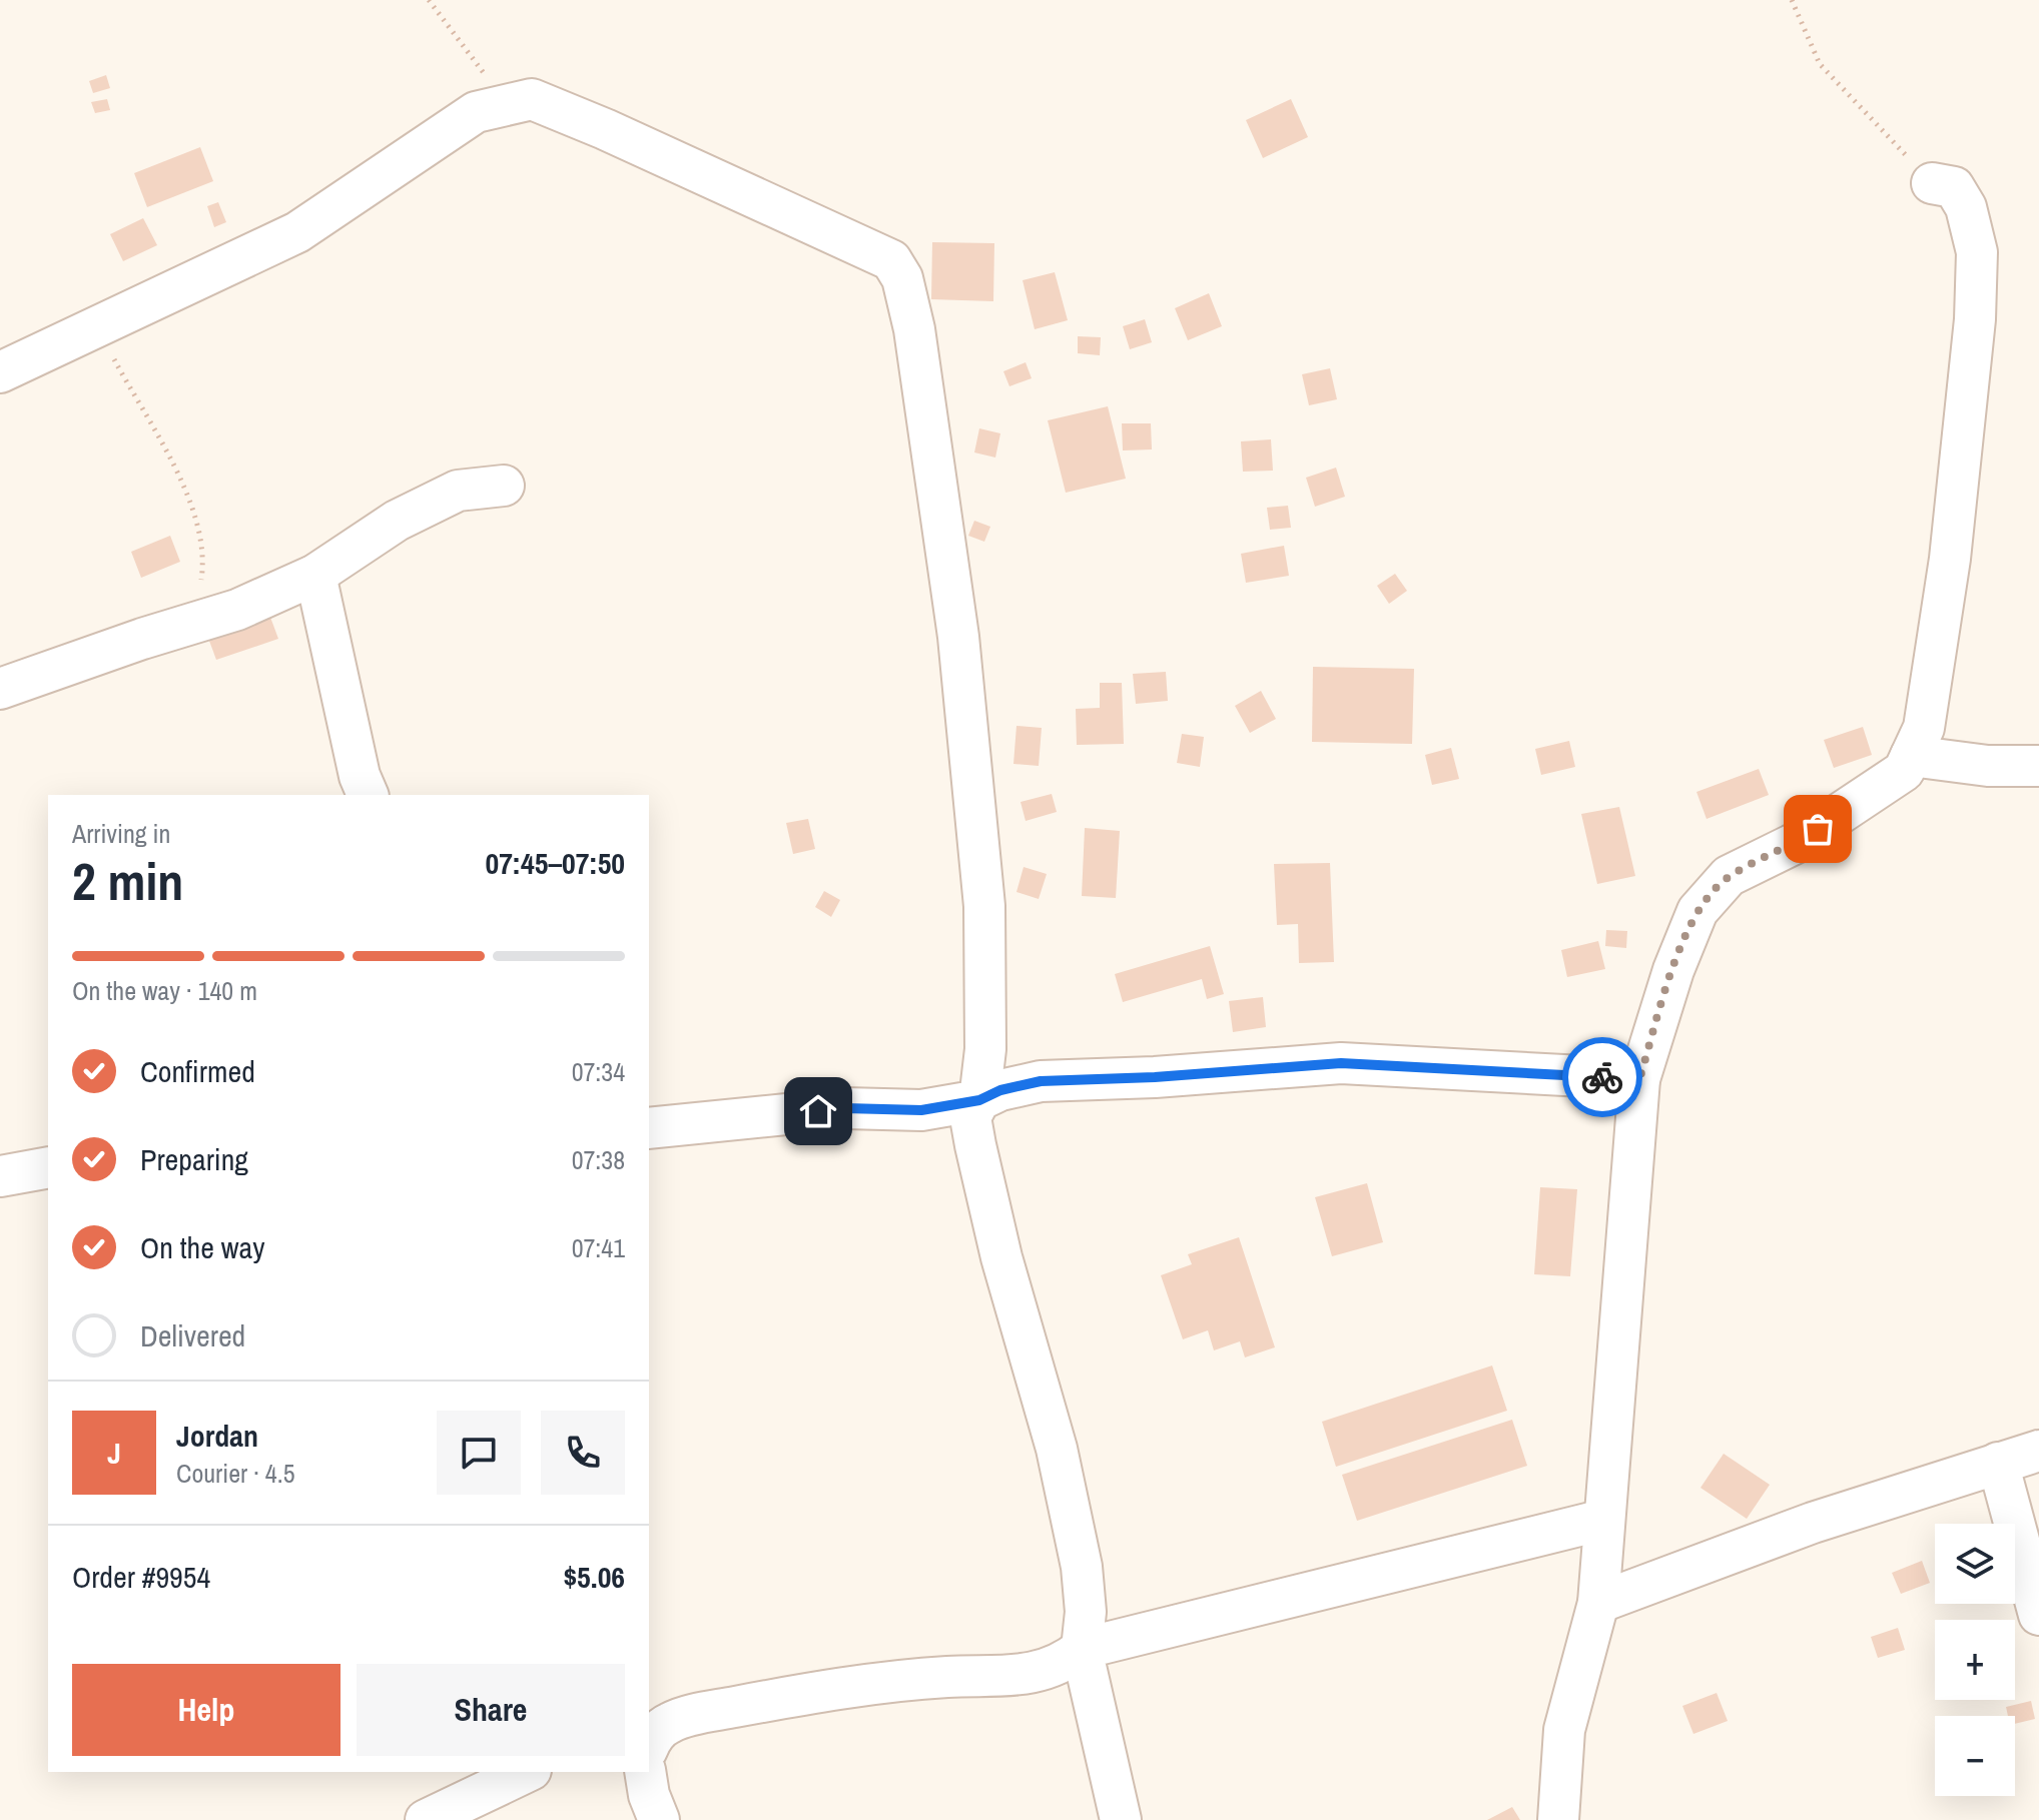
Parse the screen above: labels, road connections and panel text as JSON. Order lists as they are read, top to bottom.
{
  "page": {
    "heading": ["2 min", "Arriving in", "07:45–07:50"],
    "panel": [
      "Jordan",
      "Courier · 4.5",
      "Order #9954",
      "$5.06"
    ],
    "bar": "On the way · 140 m",
    "list": [
      ["Confirmed", "07:34"],
      ["Preparing", "07:38"],
      ["On the way", "07:41"],
      "Delivered"
    ],
    "round": "J",
    "map_buttons": ["+", "−"],
    "buttons": ["Help", "Share"]
  }
}
